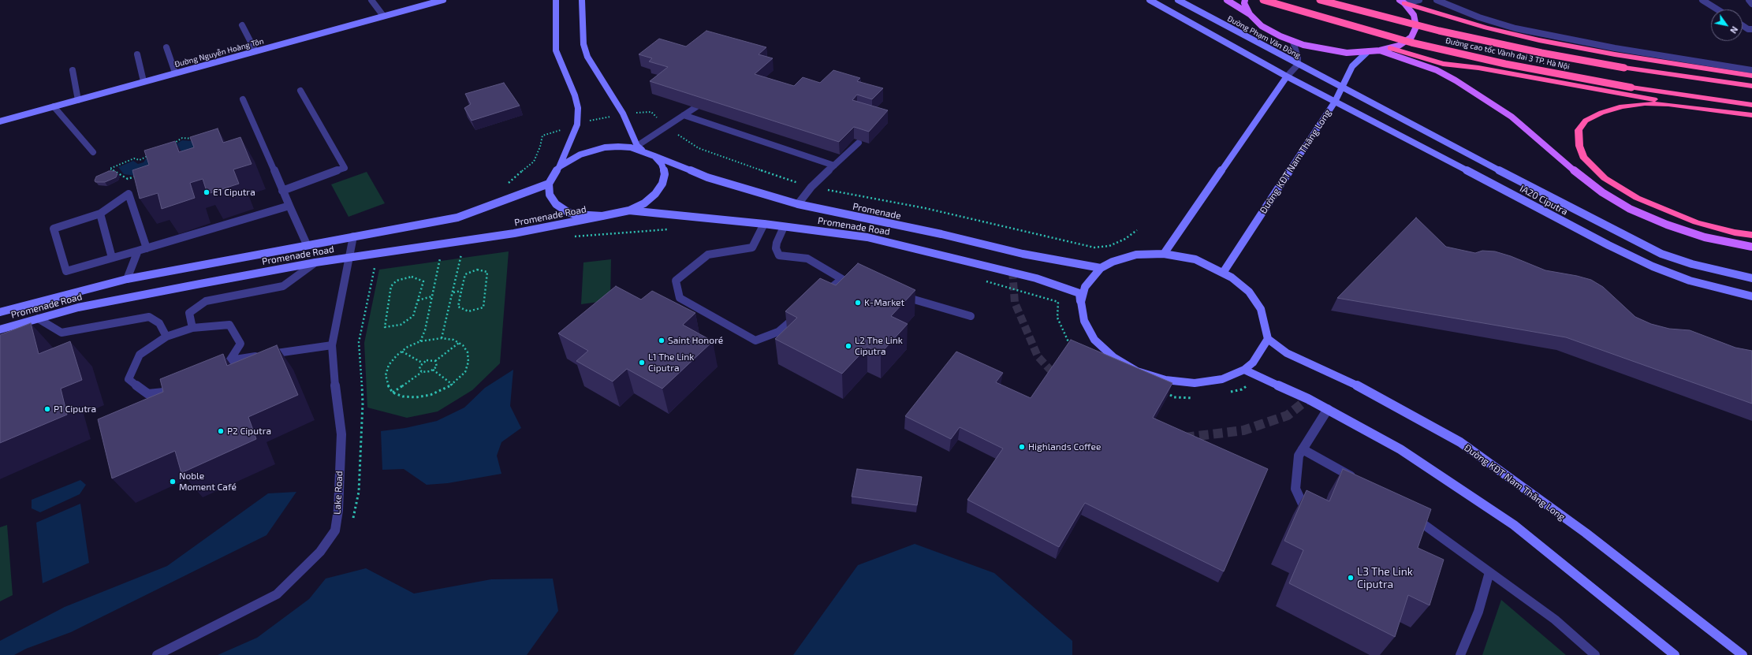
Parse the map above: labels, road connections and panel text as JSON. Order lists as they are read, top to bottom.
{
  "streets": {
    "highway": ["Đường cao tốc Vành đai 3 TP. Hà Nội"],
    "main road": ["Đường Phạm Văn Đồng"],
    "street": [
      "Đường Nguyễn Hoàng Tôn",
      "Đường KĐT Nam Thăng Long",
      "IA20 Ciputra",
      "Promenade",
      "Promenade Road",
      "Lake Road"
    ]
  },
  "crossings": [
    ["Đường Phạm Văn Đồng", "Đường KĐT Nam Thăng Long"],
    ["Đường Phạm Văn Đồng", "IA20 Ciputra"],
    ["Đường KĐT Nam Thăng Long", "IA20 Ciputra"],
    ["Promenade", "Promenade Road"],
    ["Promenade Road", "Lake Road"]
  ],
  "places": [
    "E1 Ciputra",
    "K-Market",
    "Saint Honoré",
    "L2 The Link Ciputra",
    "L1 The Link Ciputra",
    "P1 Ciputra",
    "P2 Ciputra",
    "Highlands Coffee",
    "Noble Moment Café",
    "L3 The Link Ciputra"
  ],
  "north": "bottom right"
}
